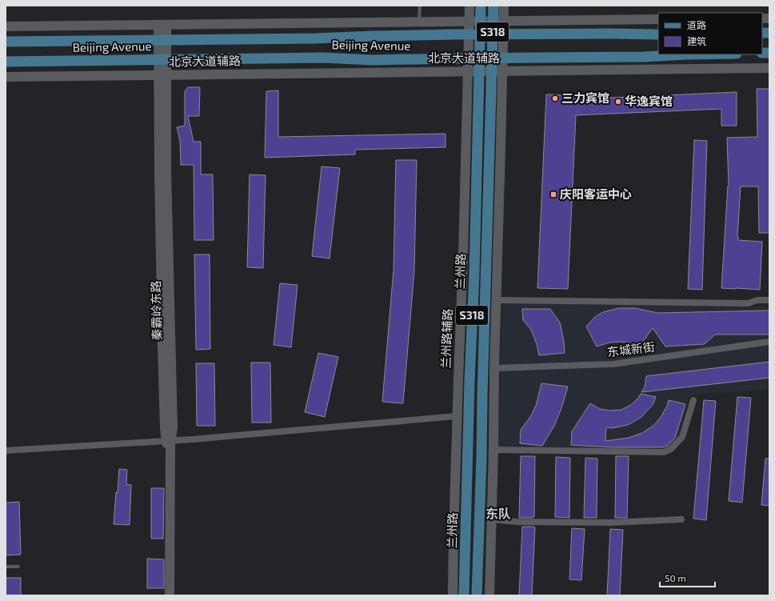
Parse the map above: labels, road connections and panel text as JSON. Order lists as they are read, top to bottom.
{
  "streets": {
    "main road": ["S318", "Beijing Avenue", "兰州路"],
    "street": [
      "北京大道辅路",
      "秦霸岭东路",
      "兰州路辅路",
      "东城新街"
    ]
  },
  "crossings": [
    ["S318", "Beijing Avenue"],
    ["S318", "北京大道辅路"],
    ["Beijing Avenue", "兰州路"],
    ["Beijing Avenue", "秦霸岭东路"],
    ["Beijing Avenue", "兰州路辅路"],
    ["北京大道辅路", "兰州路"],
    ["北京大道辅路", "秦霸岭东路"],
    ["北京大道辅路", "兰州路辅路"]
  ],
  "districts": ["东队"],
  "places": {
    "other": ["三力宾馆", "华逸宾馆"],
    "transit": ["庆阳客运中心"]
  },
  "legend": ["道路", "建筑"],
  "scale_bar": "50 m"
}
